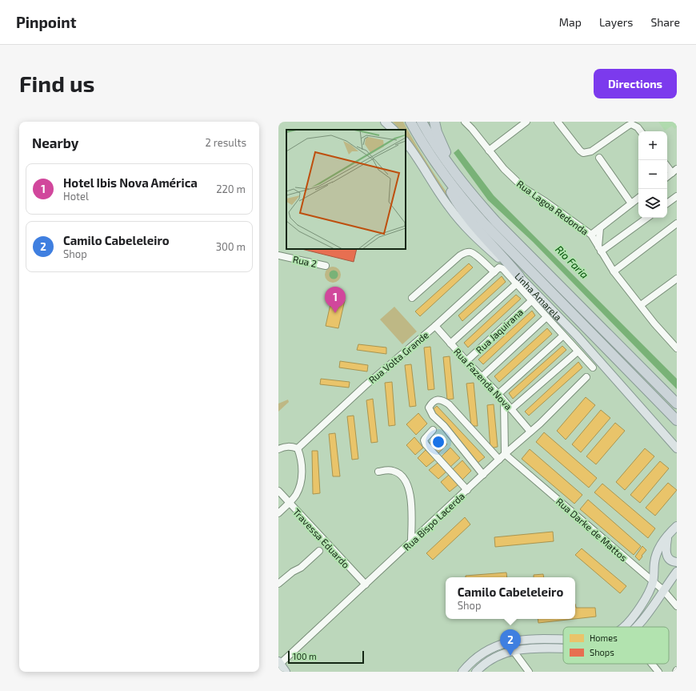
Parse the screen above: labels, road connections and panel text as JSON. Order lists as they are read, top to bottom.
{
  "streets": {
    "highway": ["Linha Amarela"],
    "street": [
      "Rua Lagoa Redonda",
      "Rua 2",
      "Rua Jaquirana",
      "Rua Volta Grande",
      "Rua Fazenda Nova",
      "Rua Bispo Lacerda",
      "Rua Darke de Mattos",
      "Travessa Eduardo"
    ]
  },
  "crossings": [
    ["Linha Amarela", "Rua Volta Grande"],
    ["Rua Jaquirana", "Rua Fazenda Nova"],
    ["Rua Volta Grande", "Rua Fazenda Nova"],
    ["Rua Fazenda Nova", "Rua Bispo Lacerda"],
    ["Rua Bispo Lacerda", "Rua Darke de Mattos"],
    ["Rua Bispo Lacerda", "Travessa Eduardo"]
  ],
  "water": ["Rio Faria"],
  "legend": ["Homes", "Shops"],
  "scale_bar": "100 m",
  "page": {
    "header": "Pinpoint",
    "nav": ["Map", "Layers", "Share"],
    "buttons": "Directions",
    "title": "Find us",
    "heading": ["Nearby", "2 results"],
    "map_buttons": ["+", "−"],
    "list": [
      {
        "mark": "1",
        "name": "Hotel Ibis Nova América",
        "note": "Hotel",
        "value": "220 m"
      },
      {
        "mark": "2",
        "name": "Camilo Cabeleleiro",
        "note": "Shop",
        "value": "300 m"
      }
    ],
    "pins": ["1", "2"],
    "popup": ["Camilo Cabeleleiro", "Shop"],
    "scale": "100 m"
  }
}
